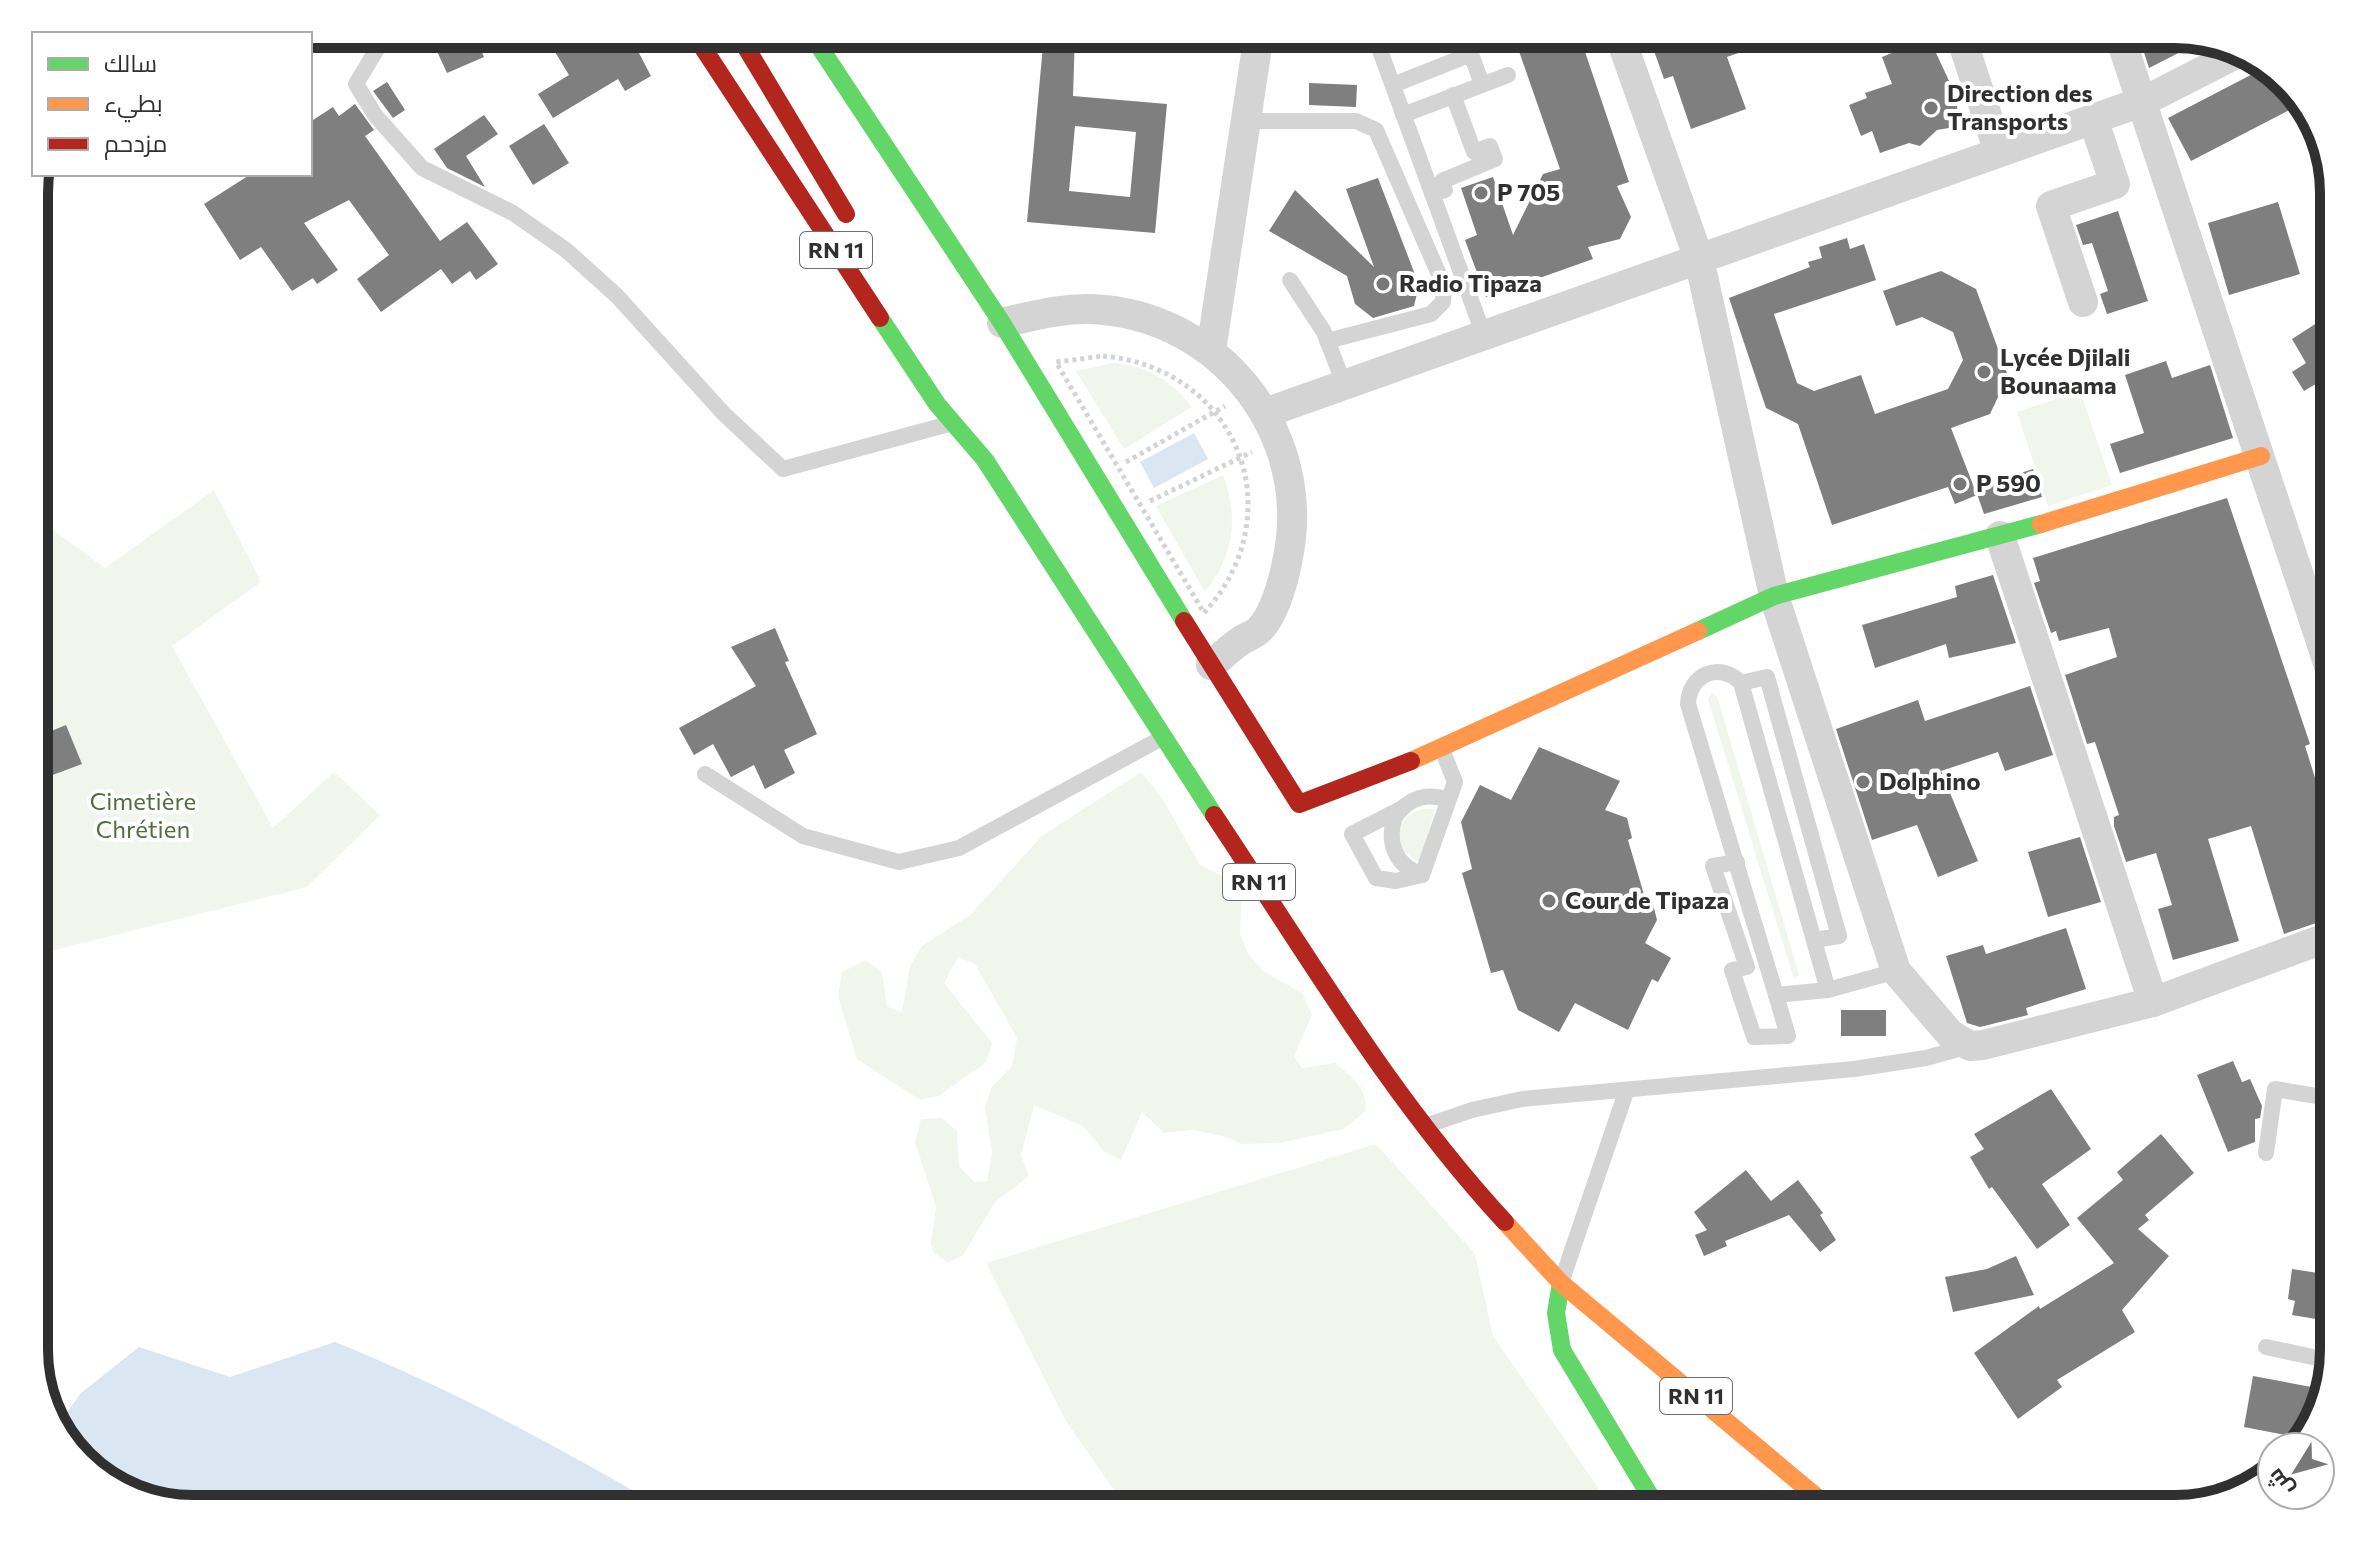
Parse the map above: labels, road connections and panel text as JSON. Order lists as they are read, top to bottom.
{
  "streets": {
    "main road": ["RN 11"]
  },
  "parks": ["Cimetière Chrétien"],
  "places": [
    "Direction des Transports",
    "P 705",
    "Radio Tipaza",
    "Lycée Djilali Bounaama",
    "P 590",
    "Dolphino",
    "Cour de Tipaza"
  ],
  "legend": ["سالك", "بطيء", "مزدحم"],
  "north": "bottom left"
}
